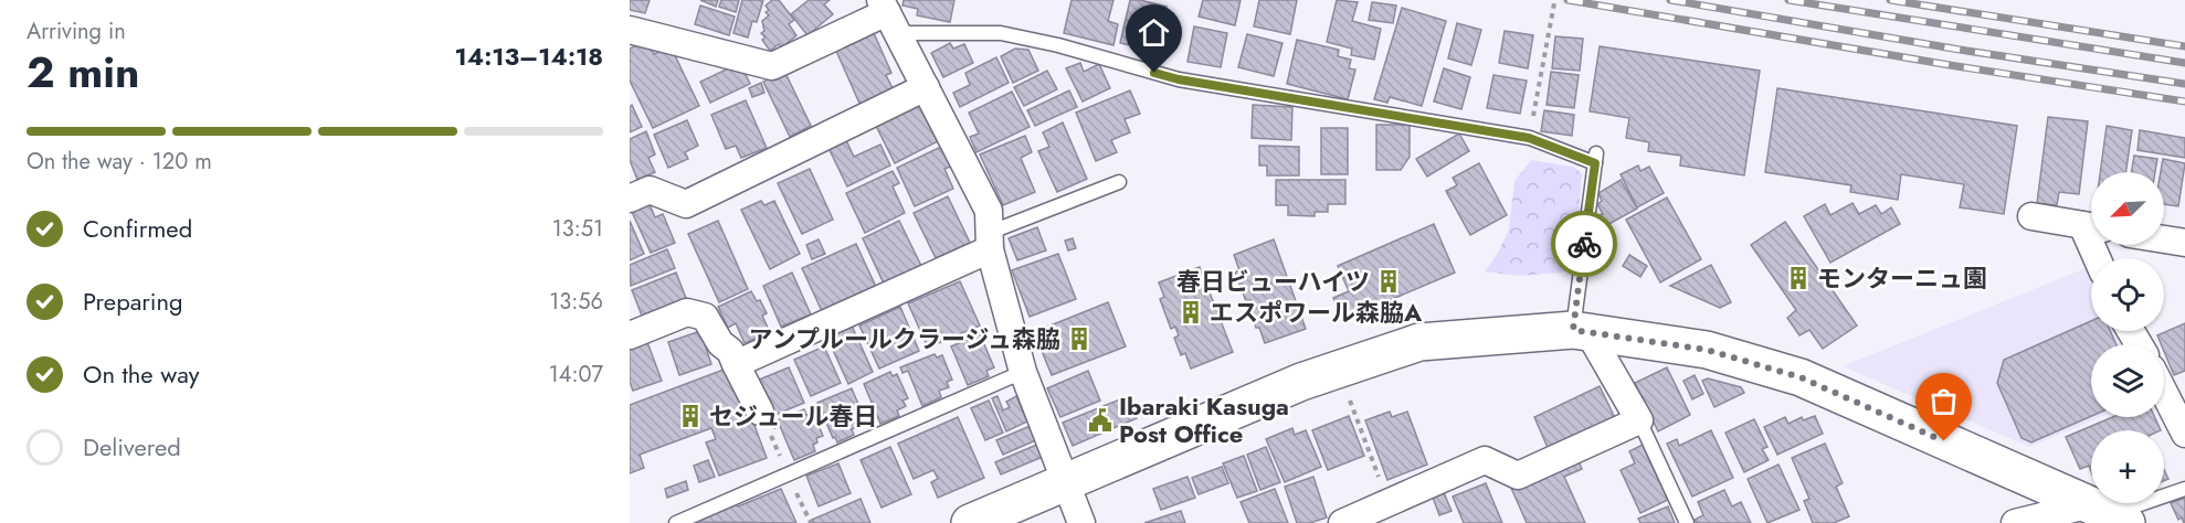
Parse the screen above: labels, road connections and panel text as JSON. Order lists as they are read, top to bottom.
{
  "places": {
    "building": [
      "モンターニュ園",
      "春日ビューハイツ",
      "エスポワール森脇A",
      "アンプルールクラージュ森脇",
      "セジュール春日"
    ],
    "public building": ["Ibaraki Kasuga Post Office"]
  },
  "north": "bottom left",
  "page": {
    "heading": ["2 min", "Arriving in", "14:13–14:18"],
    "bar": "On the way · 120 m",
    "map_buttons": "+",
    "list": [
      ["Confirmed", "13:51"],
      ["Preparing", "13:56"],
      ["On the way", "14:07"],
      "Delivered"
    ]
  }
}
